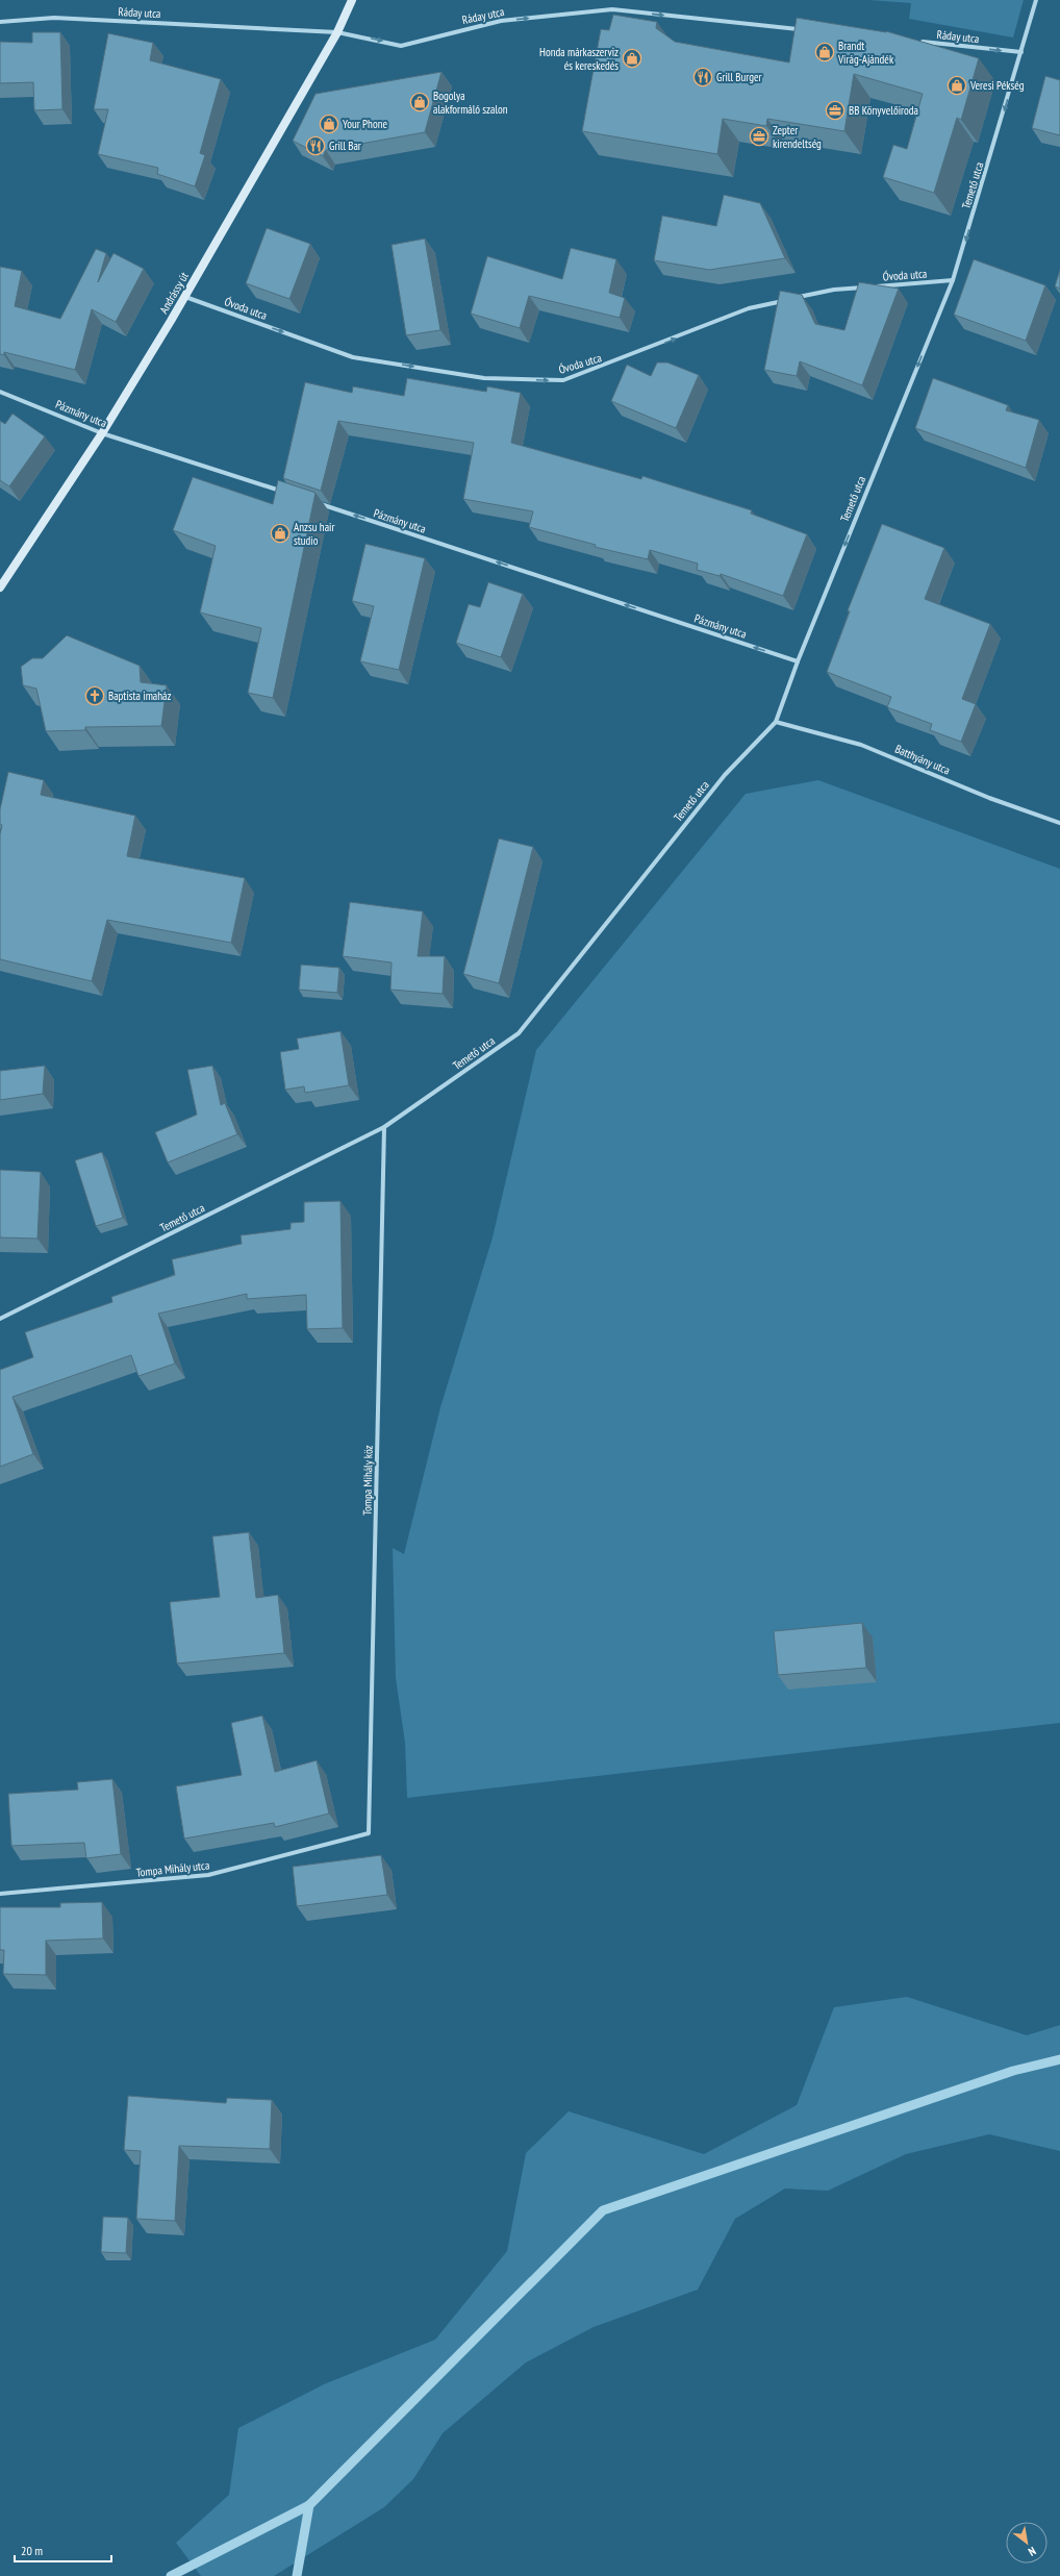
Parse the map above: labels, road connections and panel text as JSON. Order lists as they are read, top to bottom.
{
  "streets": {
    "main road": ["Andrássy út"],
    "street": [
      "Ráday utca",
      "Temető utca",
      "Óvoda utca",
      "Pázmány utca",
      "Batthyány utca",
      "Tompa Mihály köz",
      "Tompa Mihály utca"
    ]
  },
  "crossings": [
    ["Ráday utca", "Temető utca"],
    ["Ráday utca", "Andrássy út"],
    ["Temető utca", "Óvoda utca"],
    ["Temető utca", "Pázmány utca"],
    ["Temető utca", "Batthyány utca"],
    ["Temető utca", "Tompa Mihály köz"],
    ["Óvoda utca", "Andrássy út"],
    ["Andrássy út", "Pázmány utca"],
    ["Tompa Mihály köz", "Tompa Mihály utca"]
  ],
  "one_way": [
    "Ráday utca",
    "Temető utca",
    "Óvoda utca",
    "Pázmány utca"
  ],
  "places": {
    "shop": [
      "Brandt Virág-Ajándék",
      "Honda márkaszerviz és kereskedés",
      "Veresi Pékség",
      "Bogolya alakformáló szalon",
      "Your Phone",
      "Anzsu hair studio"
    ],
    "restaurant": ["Grill Burger", "Grill Bar"],
    "office": ["BB Könyvelőiroda", "Zepter kirendeltség"],
    "church": ["Baptista imaház"]
  },
  "scale_bar": "20 m",
  "north": "bottom right"
}
